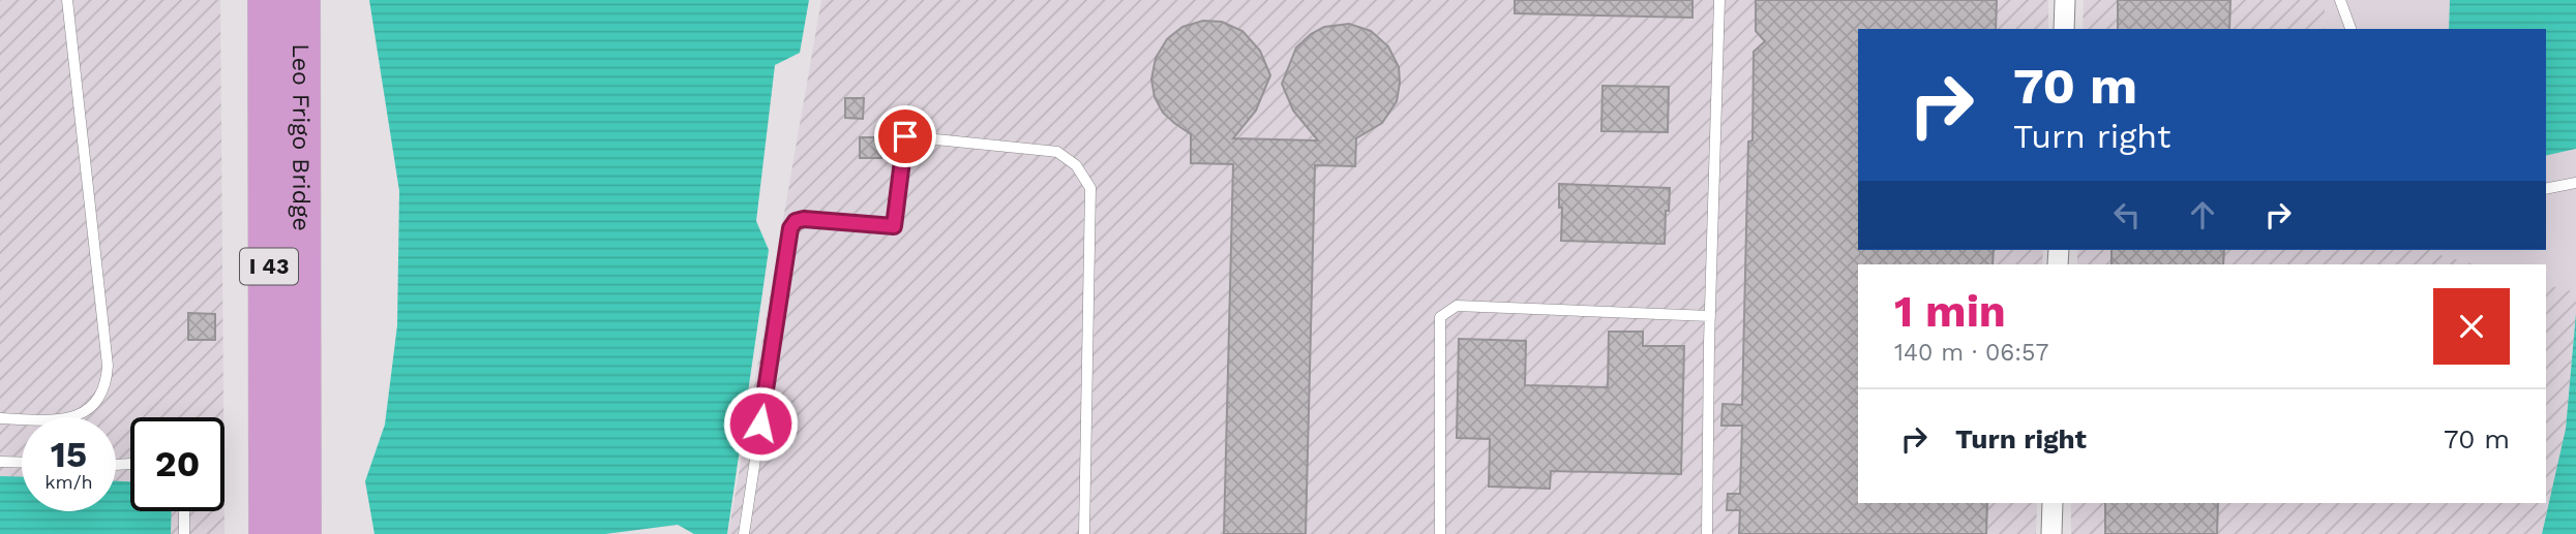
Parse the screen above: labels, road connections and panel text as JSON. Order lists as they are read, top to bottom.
{
  "streets": {
    "highway": ["Leo Frigo Bridge", "I 43"]
  },
  "page": {
    "turn": ["70 m", "Turn right"],
    "heading": ["1 min", "140 m · 06:57"],
    "list": [
      {
        "name": "Turn right",
        "value": "70 m"
      }
    ],
    "speed": "15 km/h",
    "limit": "20"
  }
}
